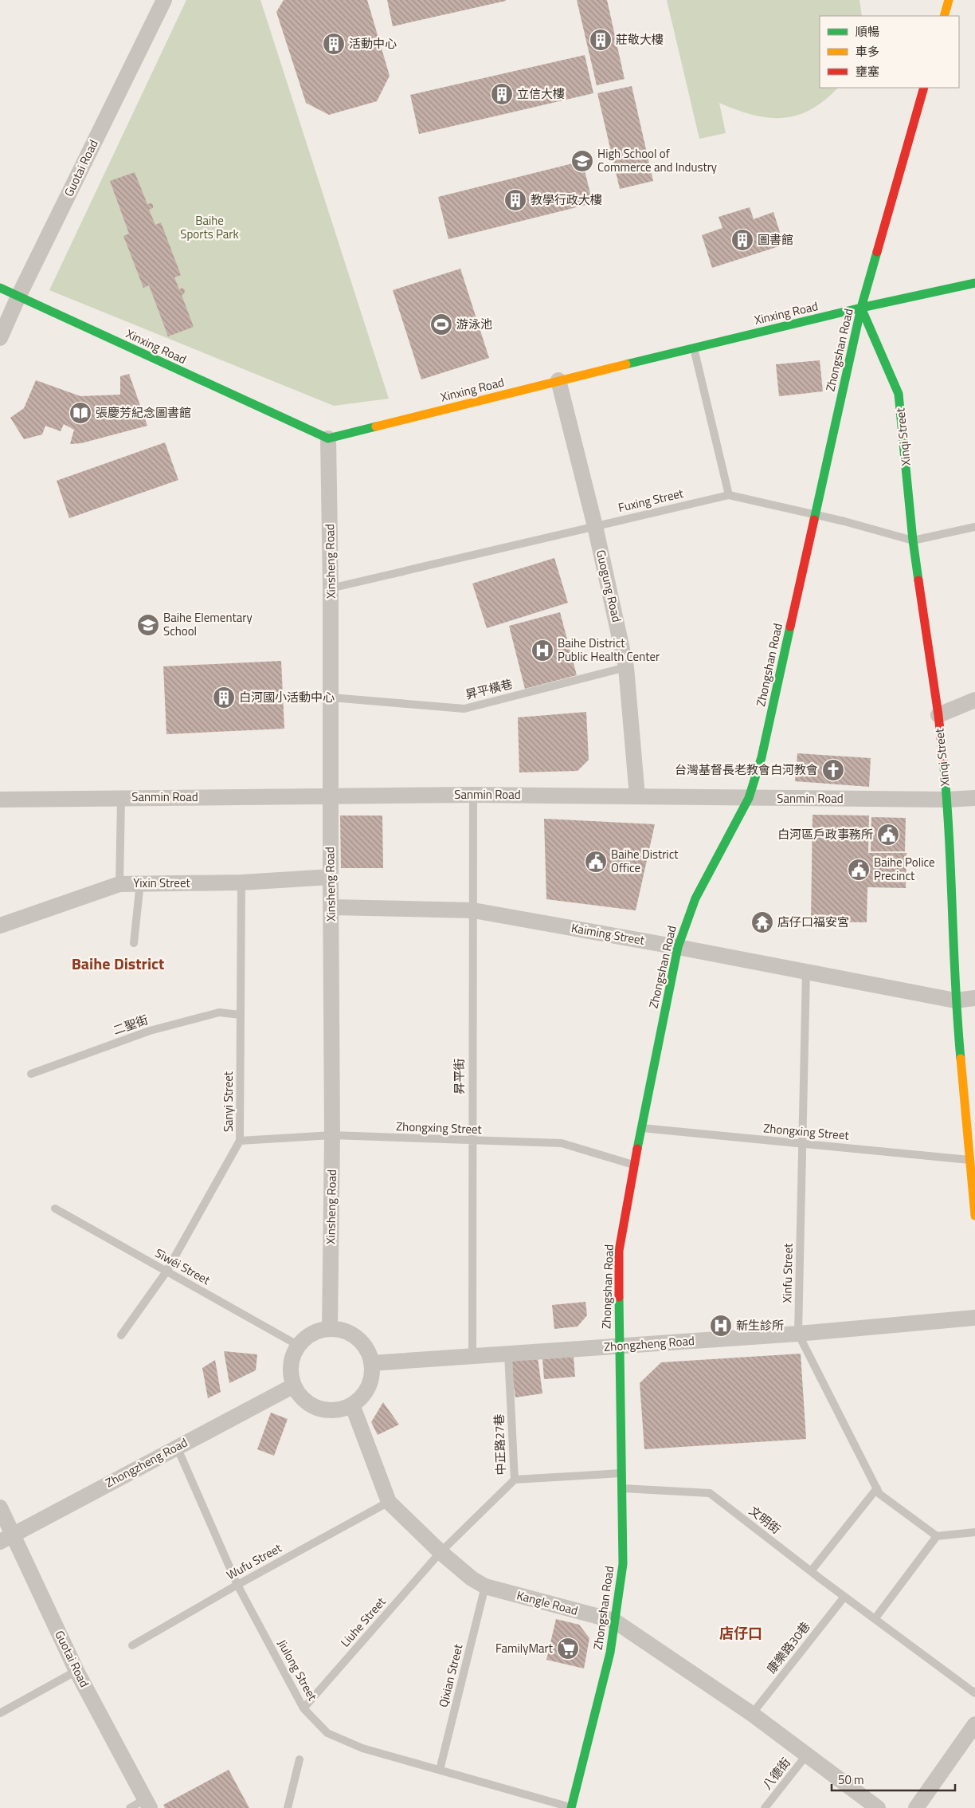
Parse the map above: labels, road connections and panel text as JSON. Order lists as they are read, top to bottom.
{
  "streets": {
    "street": [
      "Guotai Road",
      "Xinxing Road",
      "Zhongshan Road",
      "Xinqi Street",
      "Xinsheng Road",
      "Guogung Road",
      "Sanmin Road",
      "Yixin Street",
      "Kaiming Street",
      "Zhongzheng Road",
      "Kangle Road"
    ],
    "lane": [
      "Fuxing Street",
      "昇平橫巷",
      "二聖街",
      "昇平街",
      "Sanyi Street",
      "Zhongxing Street",
      "Sìwéi Street",
      "Xinfu Street",
      "中正路27巷",
      "文明街",
      "Wufu Street",
      "Liuhe Street",
      "康樂路30巷",
      "Jiulong Street",
      "Qixian Street",
      "八德街"
    ]
  },
  "crossings": [
    ["Guotai Road", "Xinxing Road"],
    ["Guotai Road", "Zhongzheng Road"],
    ["Xinxing Road", "Zhongshan Road"],
    ["Xinxing Road", "Xinqi Street"],
    ["Xinxing Road", "Xinsheng Road"],
    ["Xinxing Road", "Guogung Road"],
    ["Zhongshan Road", "Xinqi Street"],
    ["Zhongshan Road", "Fuxing Street"],
    ["Zhongshan Road", "Sanmin Road"],
    ["Zhongshan Road", "Kaiming Street"],
    ["Zhongshan Road", "Zhongxing Street"],
    ["Zhongshan Road", "Zhongzheng Road"],
    ["Zhongshan Road", "文明街"],
    ["Zhongshan Road", "Kangle Road"],
    ["Zhongshan Road", "Jiulong Street"],
    ["Xinqi Street", "Fuxing Street"],
    ["Xinqi Street", "Sanmin Road"],
    ["Xinqi Street", "Kaiming Street"],
    ["Xinqi Street", "Zhongxing Street"],
    ["Fuxing Street", "Xinsheng Road"],
    ["Fuxing Street", "Guogung Road"],
    ["Xinsheng Road", "昇平橫巷"],
    ["Xinsheng Road", "Sanmin Road"],
    ["Xinsheng Road", "Yixin Street"],
    ["Xinsheng Road", "Kaiming Street"],
    ["Xinsheng Road", "Zhongxing Street"],
    ["Xinsheng Road", "Sìwéi Street"],
    ["Xinsheng Road", "Zhongzheng Road"],
    ["Xinsheng Road", "Kangle Road"],
    ["Guogung Road", "昇平橫巷"],
    ["Guogung Road", "Sanmin Road"],
    ["Sanmin Road", "昇平街"],
    ["Yixin Street", "Sanyi Street"],
    ["Kaiming Street", "昇平街"],
    ["Kaiming Street", "Xinfu Street"],
    ["二聖街", "Sanyi Street"],
    ["昇平街", "Zhongxing Street"],
    ["昇平街", "Zhongzheng Road"],
    ["Sanyi Street", "Zhongxing Street"],
    ["Sanyi Street", "Sìwéi Street"],
    ["Zhongxing Street", "Xinfu Street"],
    ["Sìwéi Street", "Zhongzheng Road"],
    ["Sìwéi Street", "Kangle Road"],
    ["Xinfu Street", "Zhongzheng Road"],
    ["Zhongzheng Road", "中正路27巷"],
    ["Zhongzheng Road", "Kangle Road"],
    ["Zhongzheng Road", "Jiulong Street"],
    ["中正路27巷", "Kangle Road"],
    ["中正路27巷", "Liuhe Street"],
    ["文明街", "康樂路30巷"],
    ["Wufu Street", "Kangle Road"],
    ["Wufu Street", "Jiulong Street"],
    ["Kangle Road", "Liuhe Street"],
    ["Kangle Road", "康樂路30巷"],
    ["Kangle Road", "Qixian Street"],
    ["Kangle Road", "八德街"],
    ["Liuhe Street", "Jiulong Street"],
    ["Jiulong Street", "Qixian Street"]
  ],
  "districts": ["Baihe District", "店仔口"],
  "parks": ["Baihe Sports Park"],
  "places": {
    "building": [
      "莊敬大樓",
      "活動中心",
      "立信大樓",
      "教學行政大樓",
      "圖書館",
      "白河國小活動中心"
    ],
    "school or university": ["High School of Commerce and Industry", "Baihe Elementary School"],
    "sports": ["游泳池"],
    "library": ["張慶芳紀念圖書館"],
    "hospital": ["Baihe District Public Health Center", "新生診所"],
    "church": ["台灣基督長老教會白河教會"],
    "public building": ["白河區戶政事務所", "Baihe District Office", "Baihe Police Precinct"],
    "temple": ["店仔口福安宮"],
    "supermarket": ["FamilyMart"]
  },
  "legend": ["順暢", "車多", "壅塞"],
  "scale_bar": "50 m"
}
